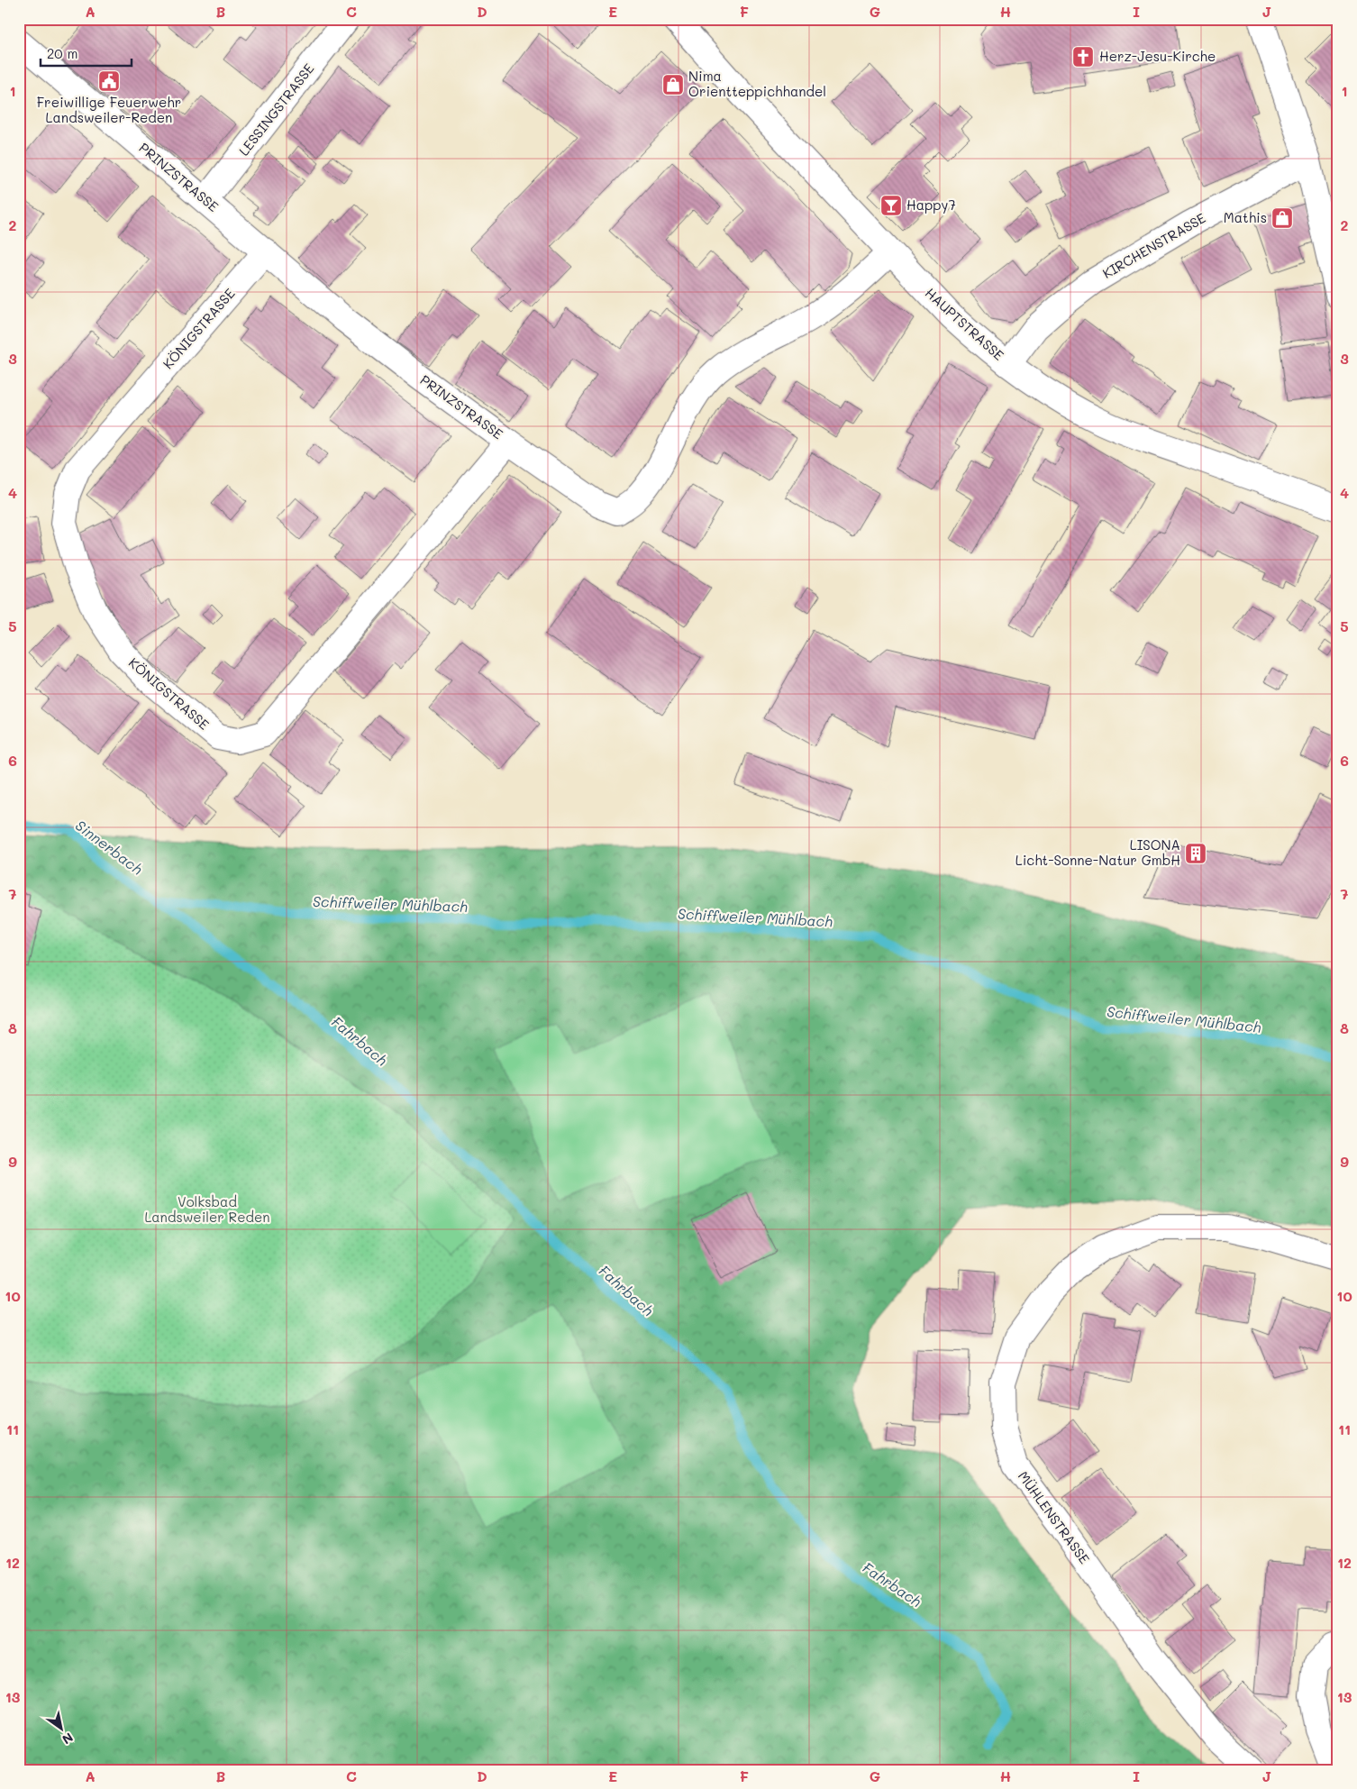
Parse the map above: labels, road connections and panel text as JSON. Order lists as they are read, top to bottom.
{
  "streets": {
    "street": [
      "LESSINGSTRASSE",
      "PRINZSTRASSE",
      "KIRCHENSTRASSE",
      "HAUPTSTRASSE",
      "KÖNIGSTRASSE",
      "MÜHLENSTRASSE"
    ]
  },
  "crossings": [
    ["LESSINGSTRASSE", "PRINZSTRASSE"],
    ["PRINZSTRASSE", "HAUPTSTRASSE"],
    ["PRINZSTRASSE", "KÖNIGSTRASSE"],
    ["KIRCHENSTRASSE", "HAUPTSTRASSE"]
  ],
  "water": ["Sinnerbach", "Schiffweiler Mühlbach", "Fahrbach"],
  "parks": ["Volksbad Landsweiler Reden"],
  "places": {
    "church": ["Herz-Jesu-Kirche"],
    "public building": ["Freiwillige Feuerwehr Landsweiler-Reden"],
    "shop": ["Nima Orientteppichhandel", "Mathis"],
    "bar": ["Happy7"],
    "building": ["LISONA Licht-Sonne-Natur GmbH"]
  },
  "scale_bar": "20 m",
  "north": "bottom right",
  "grid": {
    "columns": [
      "A",
      "B",
      "C",
      "D",
      "E",
      "F",
      "G",
      "H",
      "I",
      "J"
    ],
    "rows": [
      "1",
      "2",
      "3",
      "4",
      "5",
      "6",
      "7",
      "8",
      "9",
      "10",
      "11",
      "12",
      "13"
    ]
  }
}
